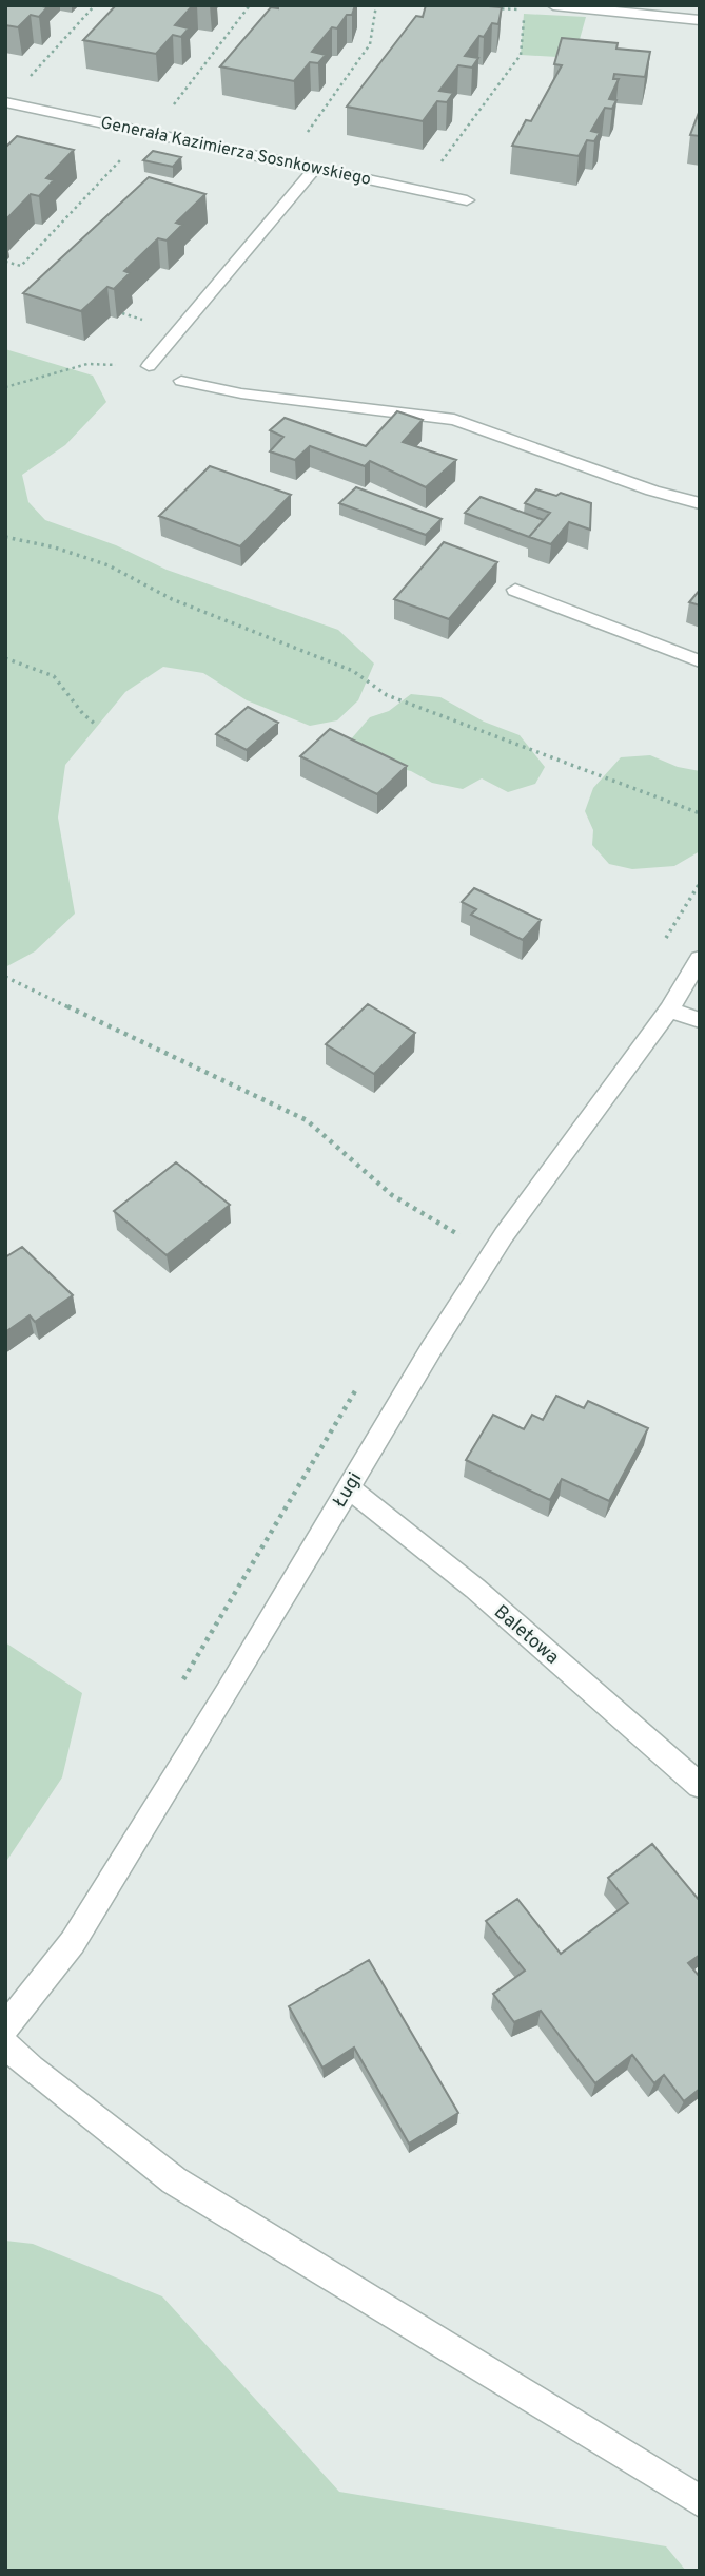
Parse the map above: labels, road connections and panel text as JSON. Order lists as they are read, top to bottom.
{
  "streets": {
    "street": ["Generała Kazimierza Sosnkowskiego", "Ługi", "Baletowa"]
  },
  "crossings": [
    ["Ługi", "Baletowa"]
  ]
}
